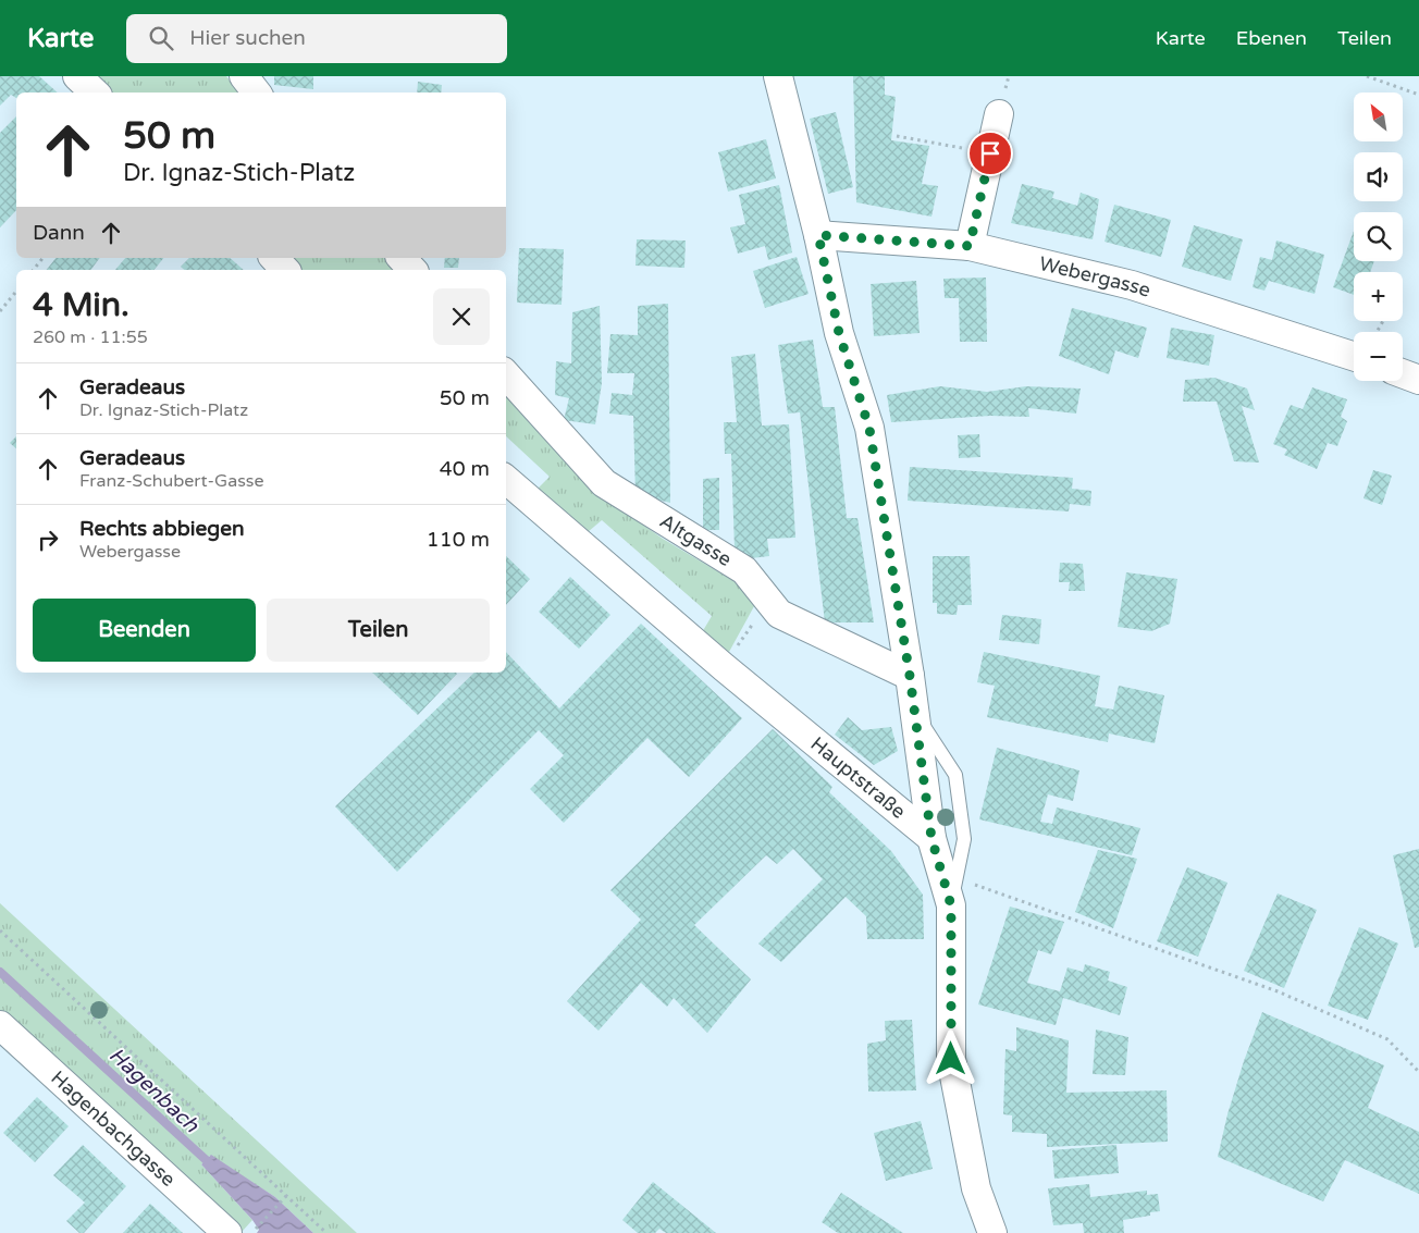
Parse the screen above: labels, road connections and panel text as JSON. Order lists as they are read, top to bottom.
{
  "streets": {
    "street": [
      "Webergasse",
      "Altgasse",
      "Hauptstraße",
      "Hagenbachgasse"
    ]
  },
  "water": ["Hagenbach"],
  "north": "top left",
  "page": {
    "header": "Karte",
    "search": "Hier suchen",
    "nav": ["Karte", "Ebenen", "Teilen"],
    "map_buttons": ["+", "−"],
    "turn": ["50 m", "Dr. Ignaz-Stich-Platz"],
    "then": "Dann",
    "heading": ["4 Min.", "260 m · 11:55"],
    "list": [
      {
        "name": "Geradeaus",
        "note": "Dr. Ignaz-Stich-Platz",
        "value": "50 m"
      },
      {
        "name": "Geradeaus",
        "note": "Franz-Schubert-Gasse",
        "value": "40 m"
      },
      {
        "name": "Rechts abbiegen",
        "note": "Webergasse",
        "value": "110 m"
      }
    ],
    "buttons": ["Beenden", "Teilen"]
  }
}
